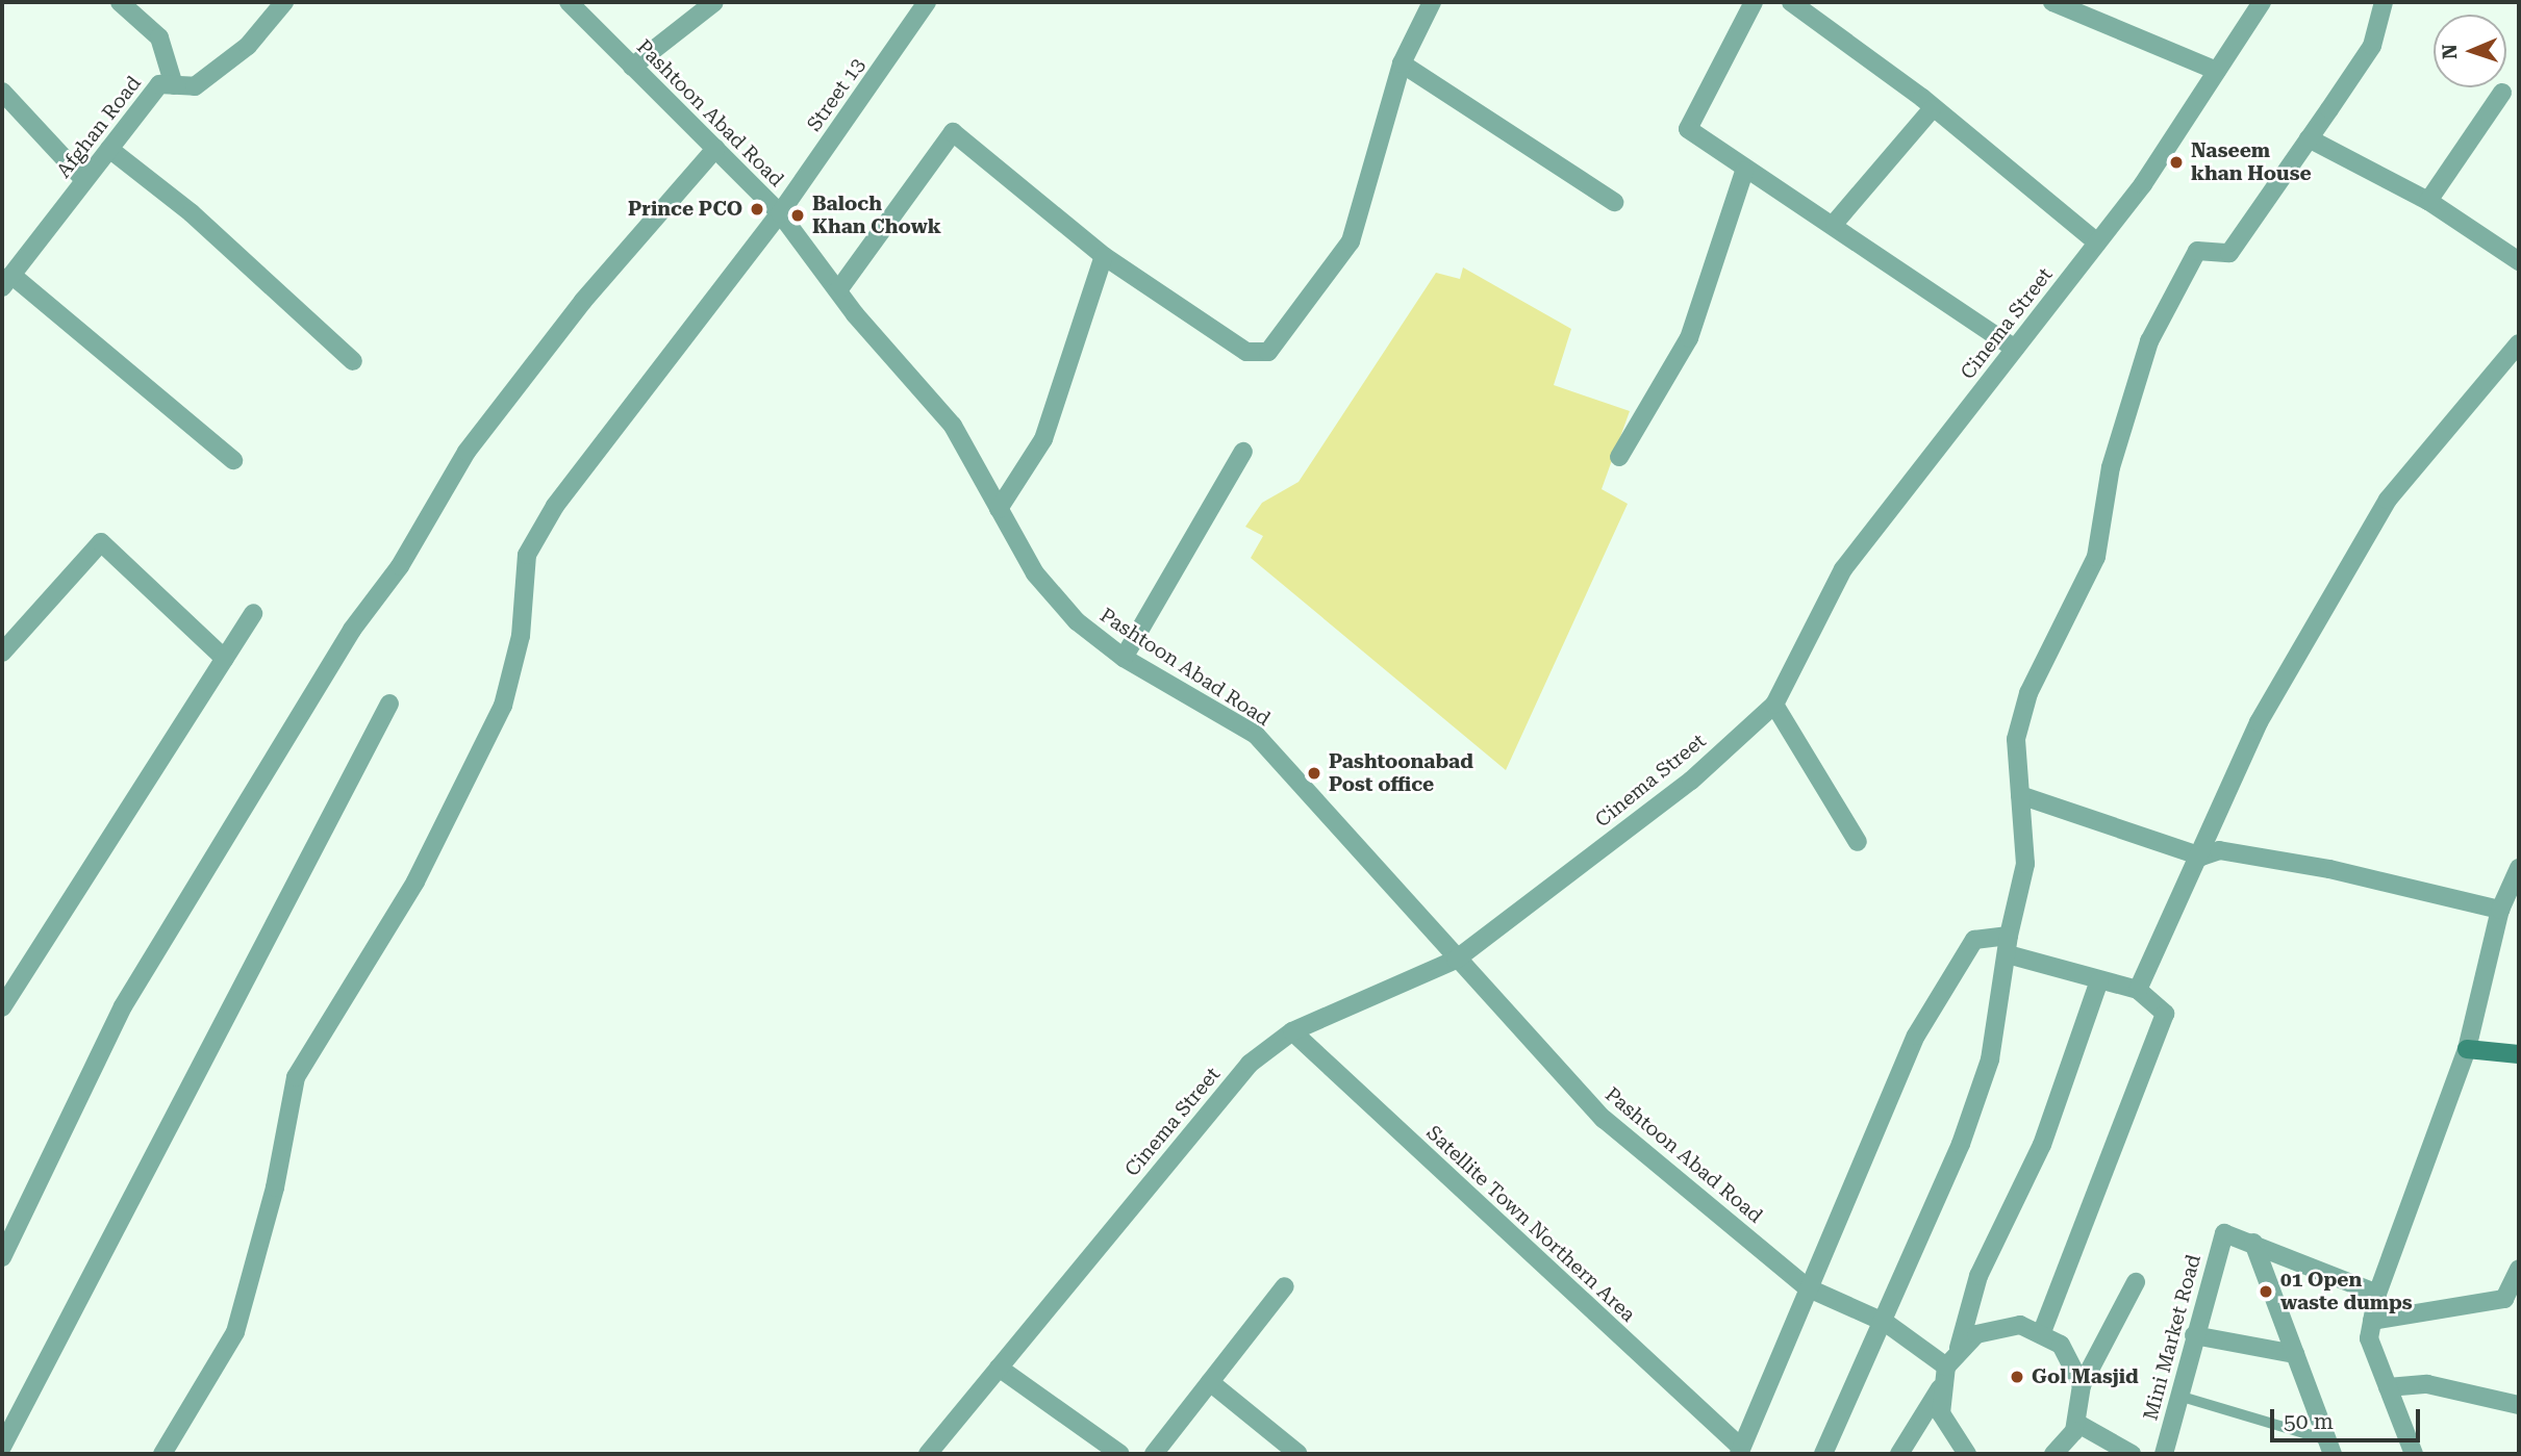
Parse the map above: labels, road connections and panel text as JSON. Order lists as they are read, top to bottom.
{
  "streets": {
    "street": [
      "Street 13",
      "Pashtoon Abad Road",
      "Afghan Road",
      "Cinema Street",
      "Satellite Town Northern Area",
      "Mini Market Road"
    ]
  },
  "crossings": [
    ["Street 13", "Pashtoon Abad Road"],
    ["Pashtoon Abad Road", "Cinema Street"],
    ["Cinema Street", "Satellite Town Northern Area"]
  ],
  "places": [
    "Naseem khan House",
    "Prince PCO",
    "Baloch Khan Chowk",
    "Pashtoonabad Post office",
    "01 Open waste dumps",
    "Gol Masjid"
  ],
  "scale_bar": "50 m",
  "north": "left"
}
